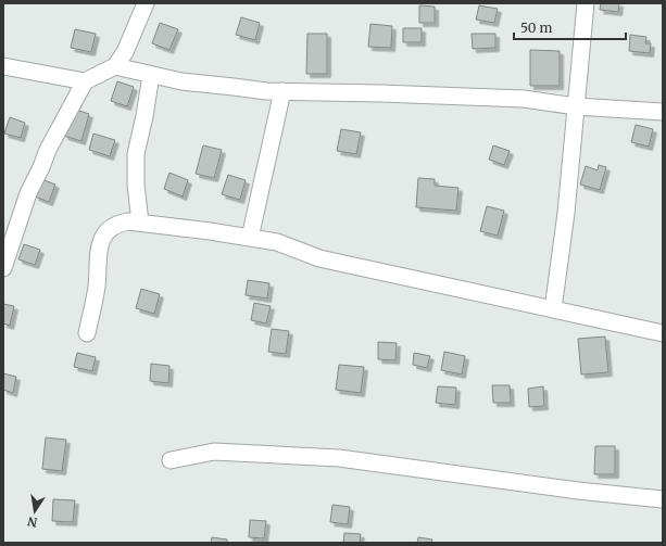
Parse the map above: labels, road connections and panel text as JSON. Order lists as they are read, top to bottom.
{
  "scale_bar": "50 m",
  "north": "bottom"
}
